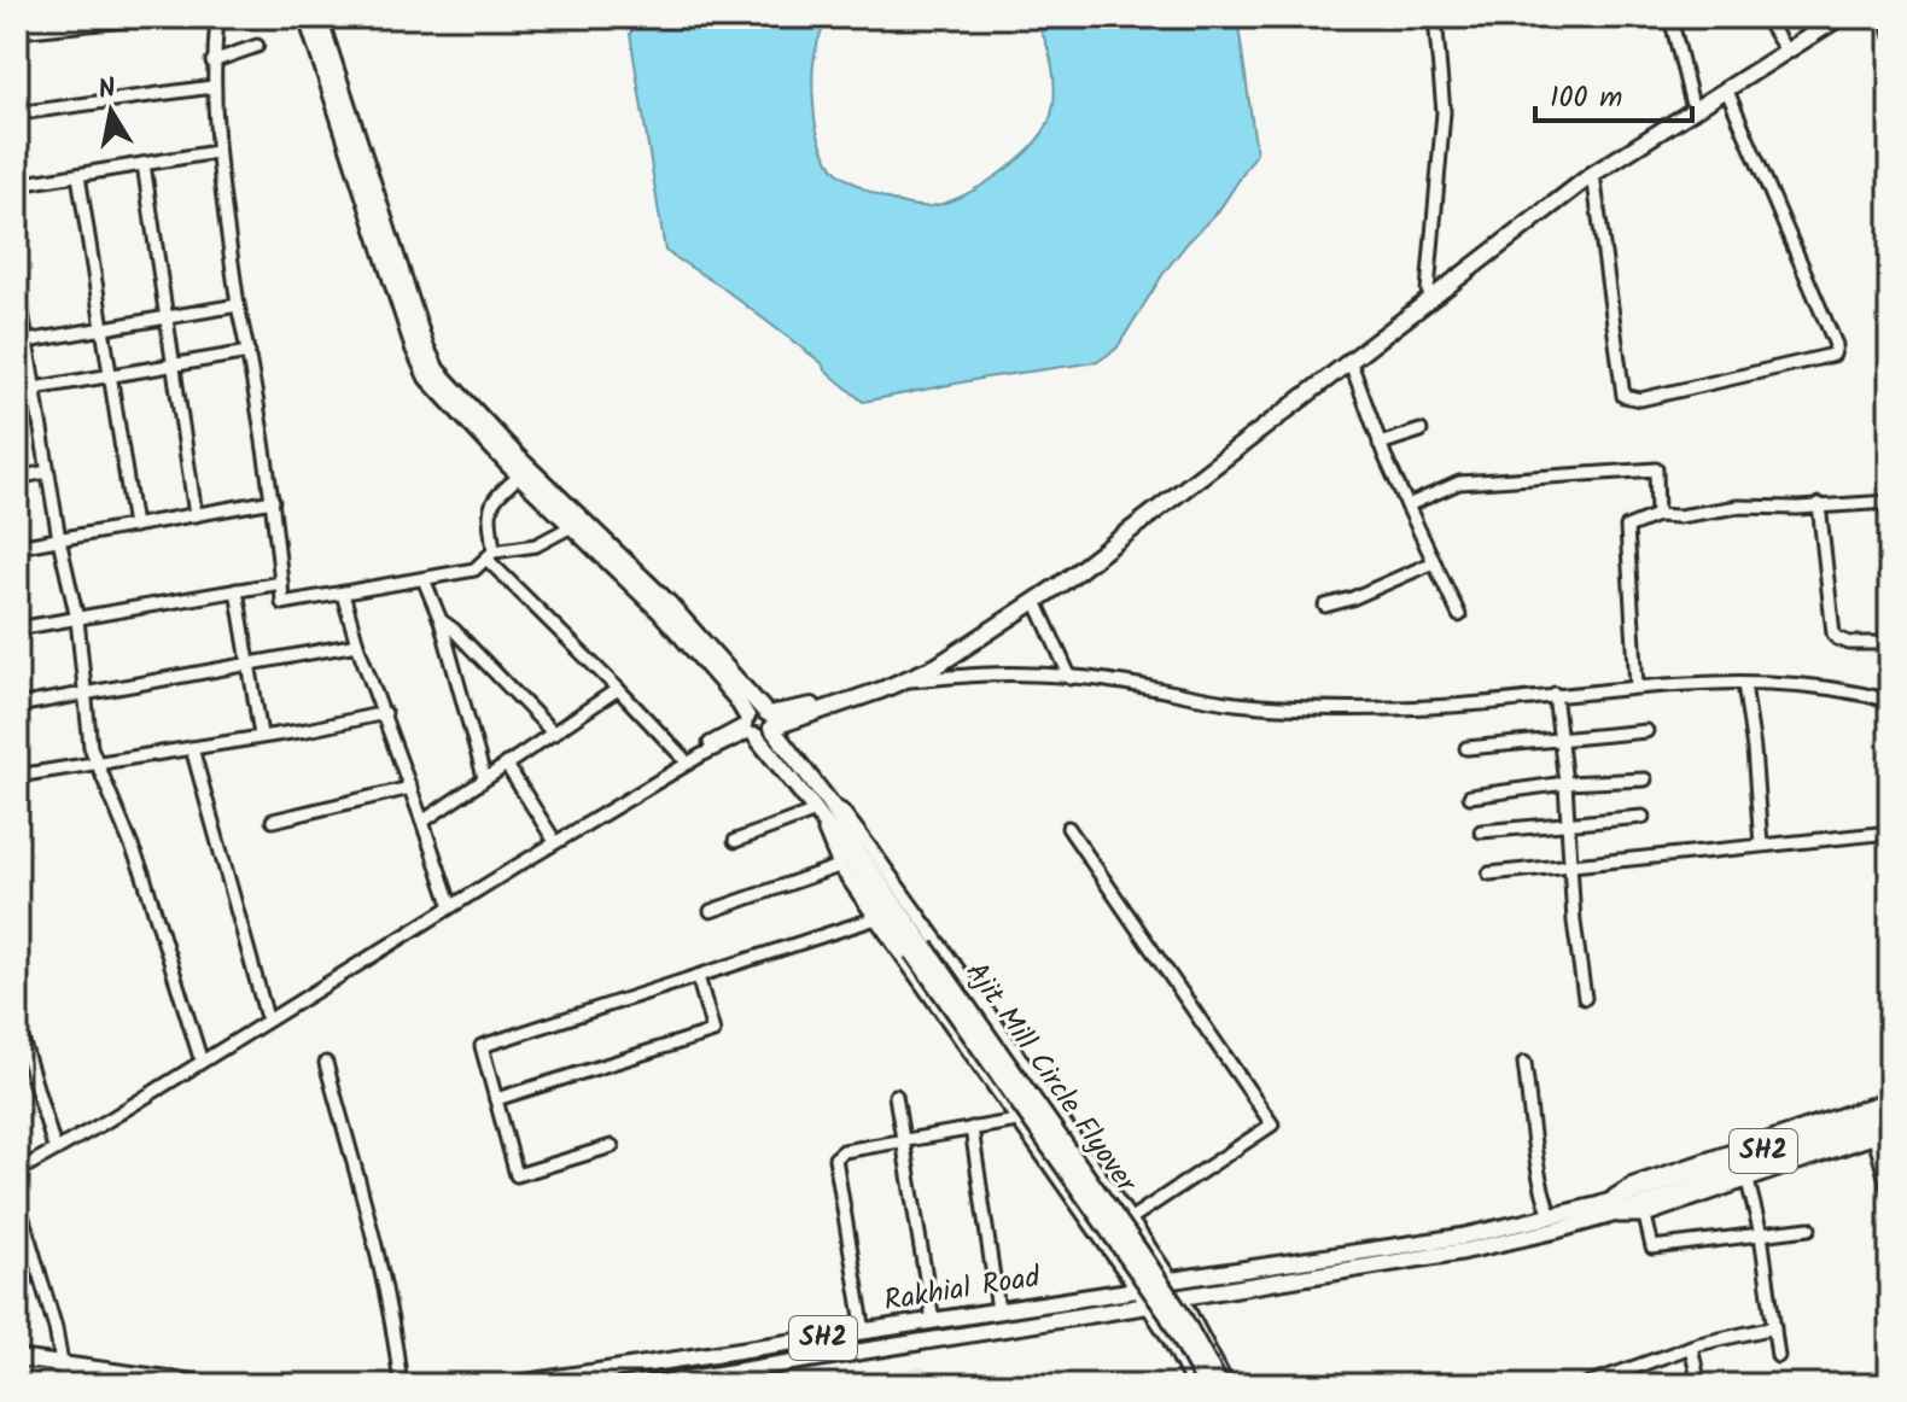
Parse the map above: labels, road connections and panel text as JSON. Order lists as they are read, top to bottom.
{
  "streets": {
    "main road": ["Ajit Mill Circle Flyover", "SH2", "Rakhial Road"]
  },
  "scale_bar": "100 m",
  "north": "top"
}
